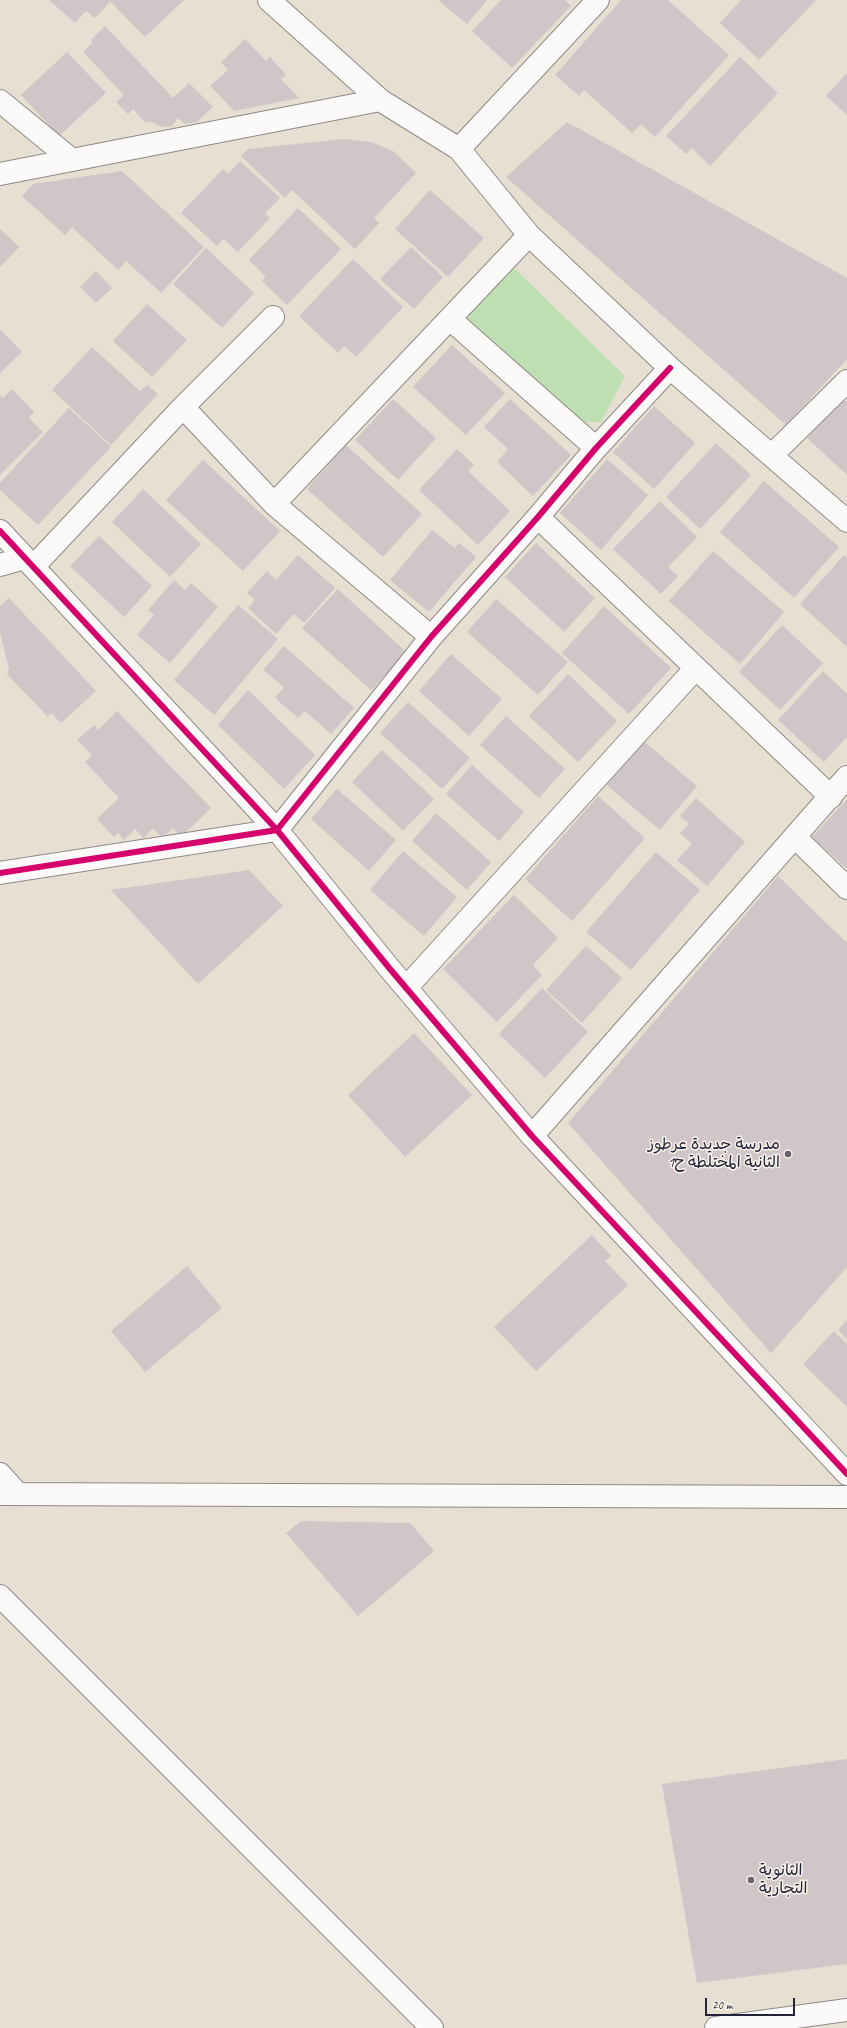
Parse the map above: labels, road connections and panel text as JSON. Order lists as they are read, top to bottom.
{
  "places": ["مدرسة جديدة عرطوز الثانية المختلطة ح1", "الثانوية التجارية"],
  "scale_bar": "20 m"
}
